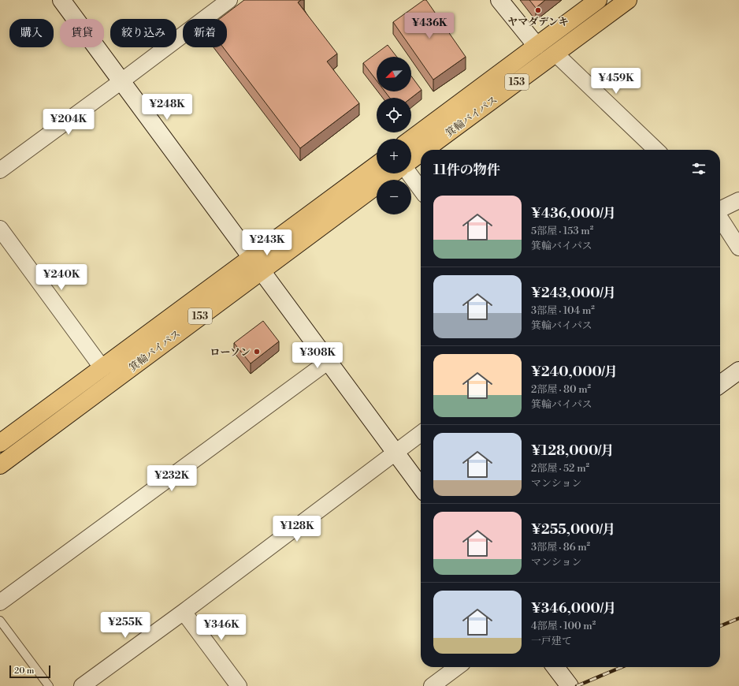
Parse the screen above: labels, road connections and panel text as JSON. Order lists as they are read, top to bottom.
{
  "streets": {
    "highway": ["153", "箕輪バイパス"]
  },
  "places": ["ヤマダデンキ", "ローソン"],
  "scale_bar": "20 m",
  "north": "bottom left",
  "page": {
    "price": [
      "¥436K",
      "¥459K",
      "¥248K",
      "¥204K",
      "¥243K",
      "¥240K",
      "¥308K",
      "¥232K",
      "¥128K",
      "¥255K",
      "¥346K"
    ],
    "chip": [
      "購入",
      "賃貸",
      "絞り込み",
      "新着"
    ],
    "map_buttons": ["+", "−"],
    "heading": "11件の物件",
    "list": [
      {
        "name": "¥436,000/月",
        "note": "5部屋 · 153 m² · 箕輪バイパス"
      },
      {
        "name": "¥243,000/月",
        "note": "3部屋 · 104 m² · 箕輪バイパス"
      },
      {
        "name": "¥240,000/月",
        "note": "2部屋 · 80 m² · 箕輪バイパス"
      },
      {
        "name": "¥128,000/月",
        "note": "2部屋 · 52 m² · マンション"
      },
      {
        "name": "¥255,000/月",
        "note": "3部屋 · 86 m² · マンション"
      },
      {
        "name": "¥346,000/月",
        "note": "4部屋 · 100 m² · 一戸建て"
      }
    ],
    "scale": "20 m"
  }
}
